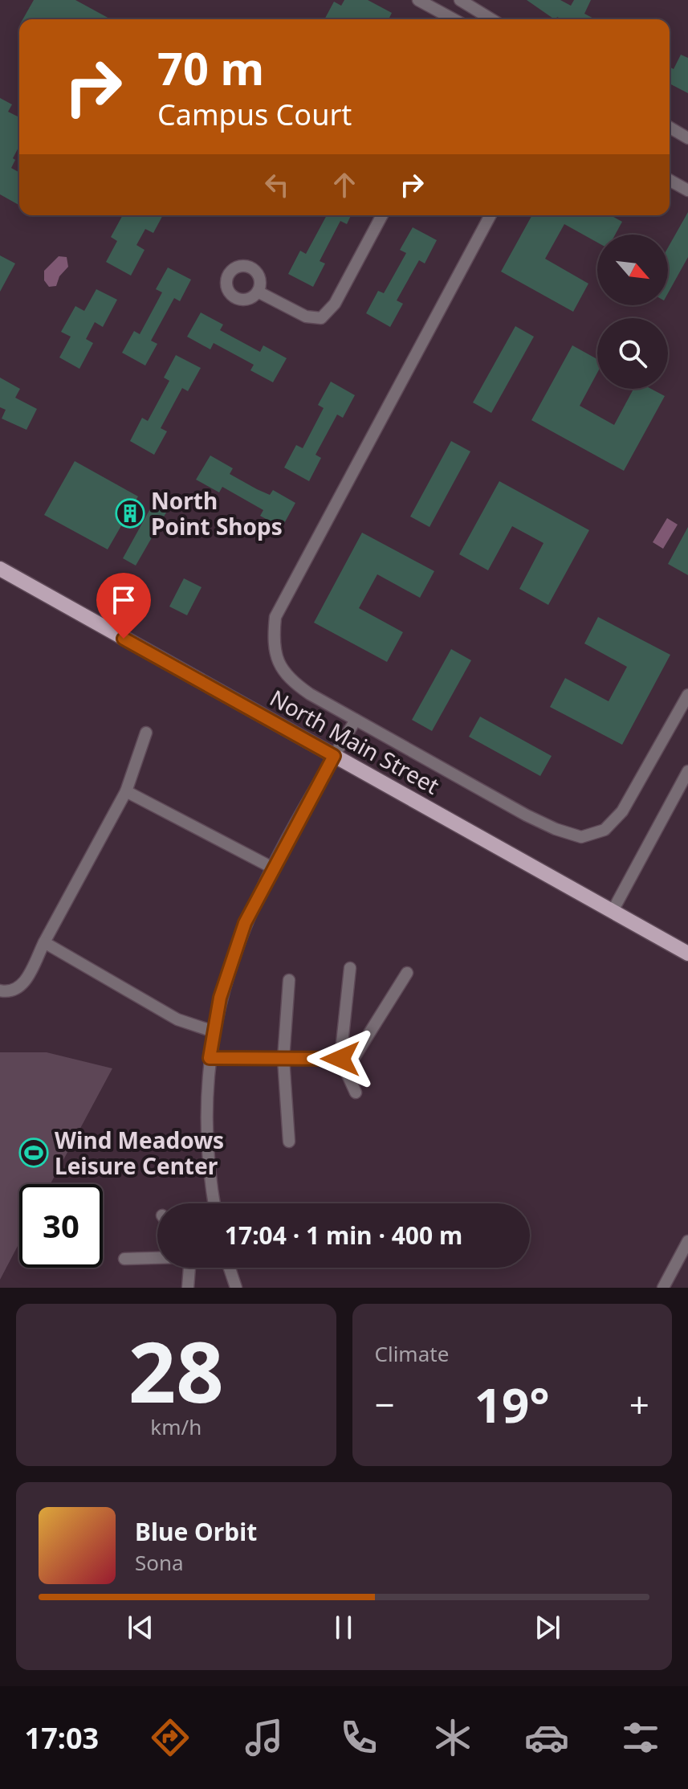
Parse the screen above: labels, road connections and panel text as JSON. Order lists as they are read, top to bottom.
{
  "streets": {
    "main road": ["North Main Street"]
  },
  "places": {
    "building": ["North Point Shops"],
    "sports": ["Wind Meadows Leisure Center"]
  },
  "north": "bottom right",
  "page": {
    "turn": ["70 m", "Campus Court"],
    "limit": "30",
    "trip": "17:04 · 1 min · 400 m",
    "tile": [
      ["28", "km/h"],
      "Climate"
    ],
    "heat": ["−", "19°", "+"],
    "song": ["Blue Orbit", "Sona"],
    "tabs": "17:03"
  }
}
